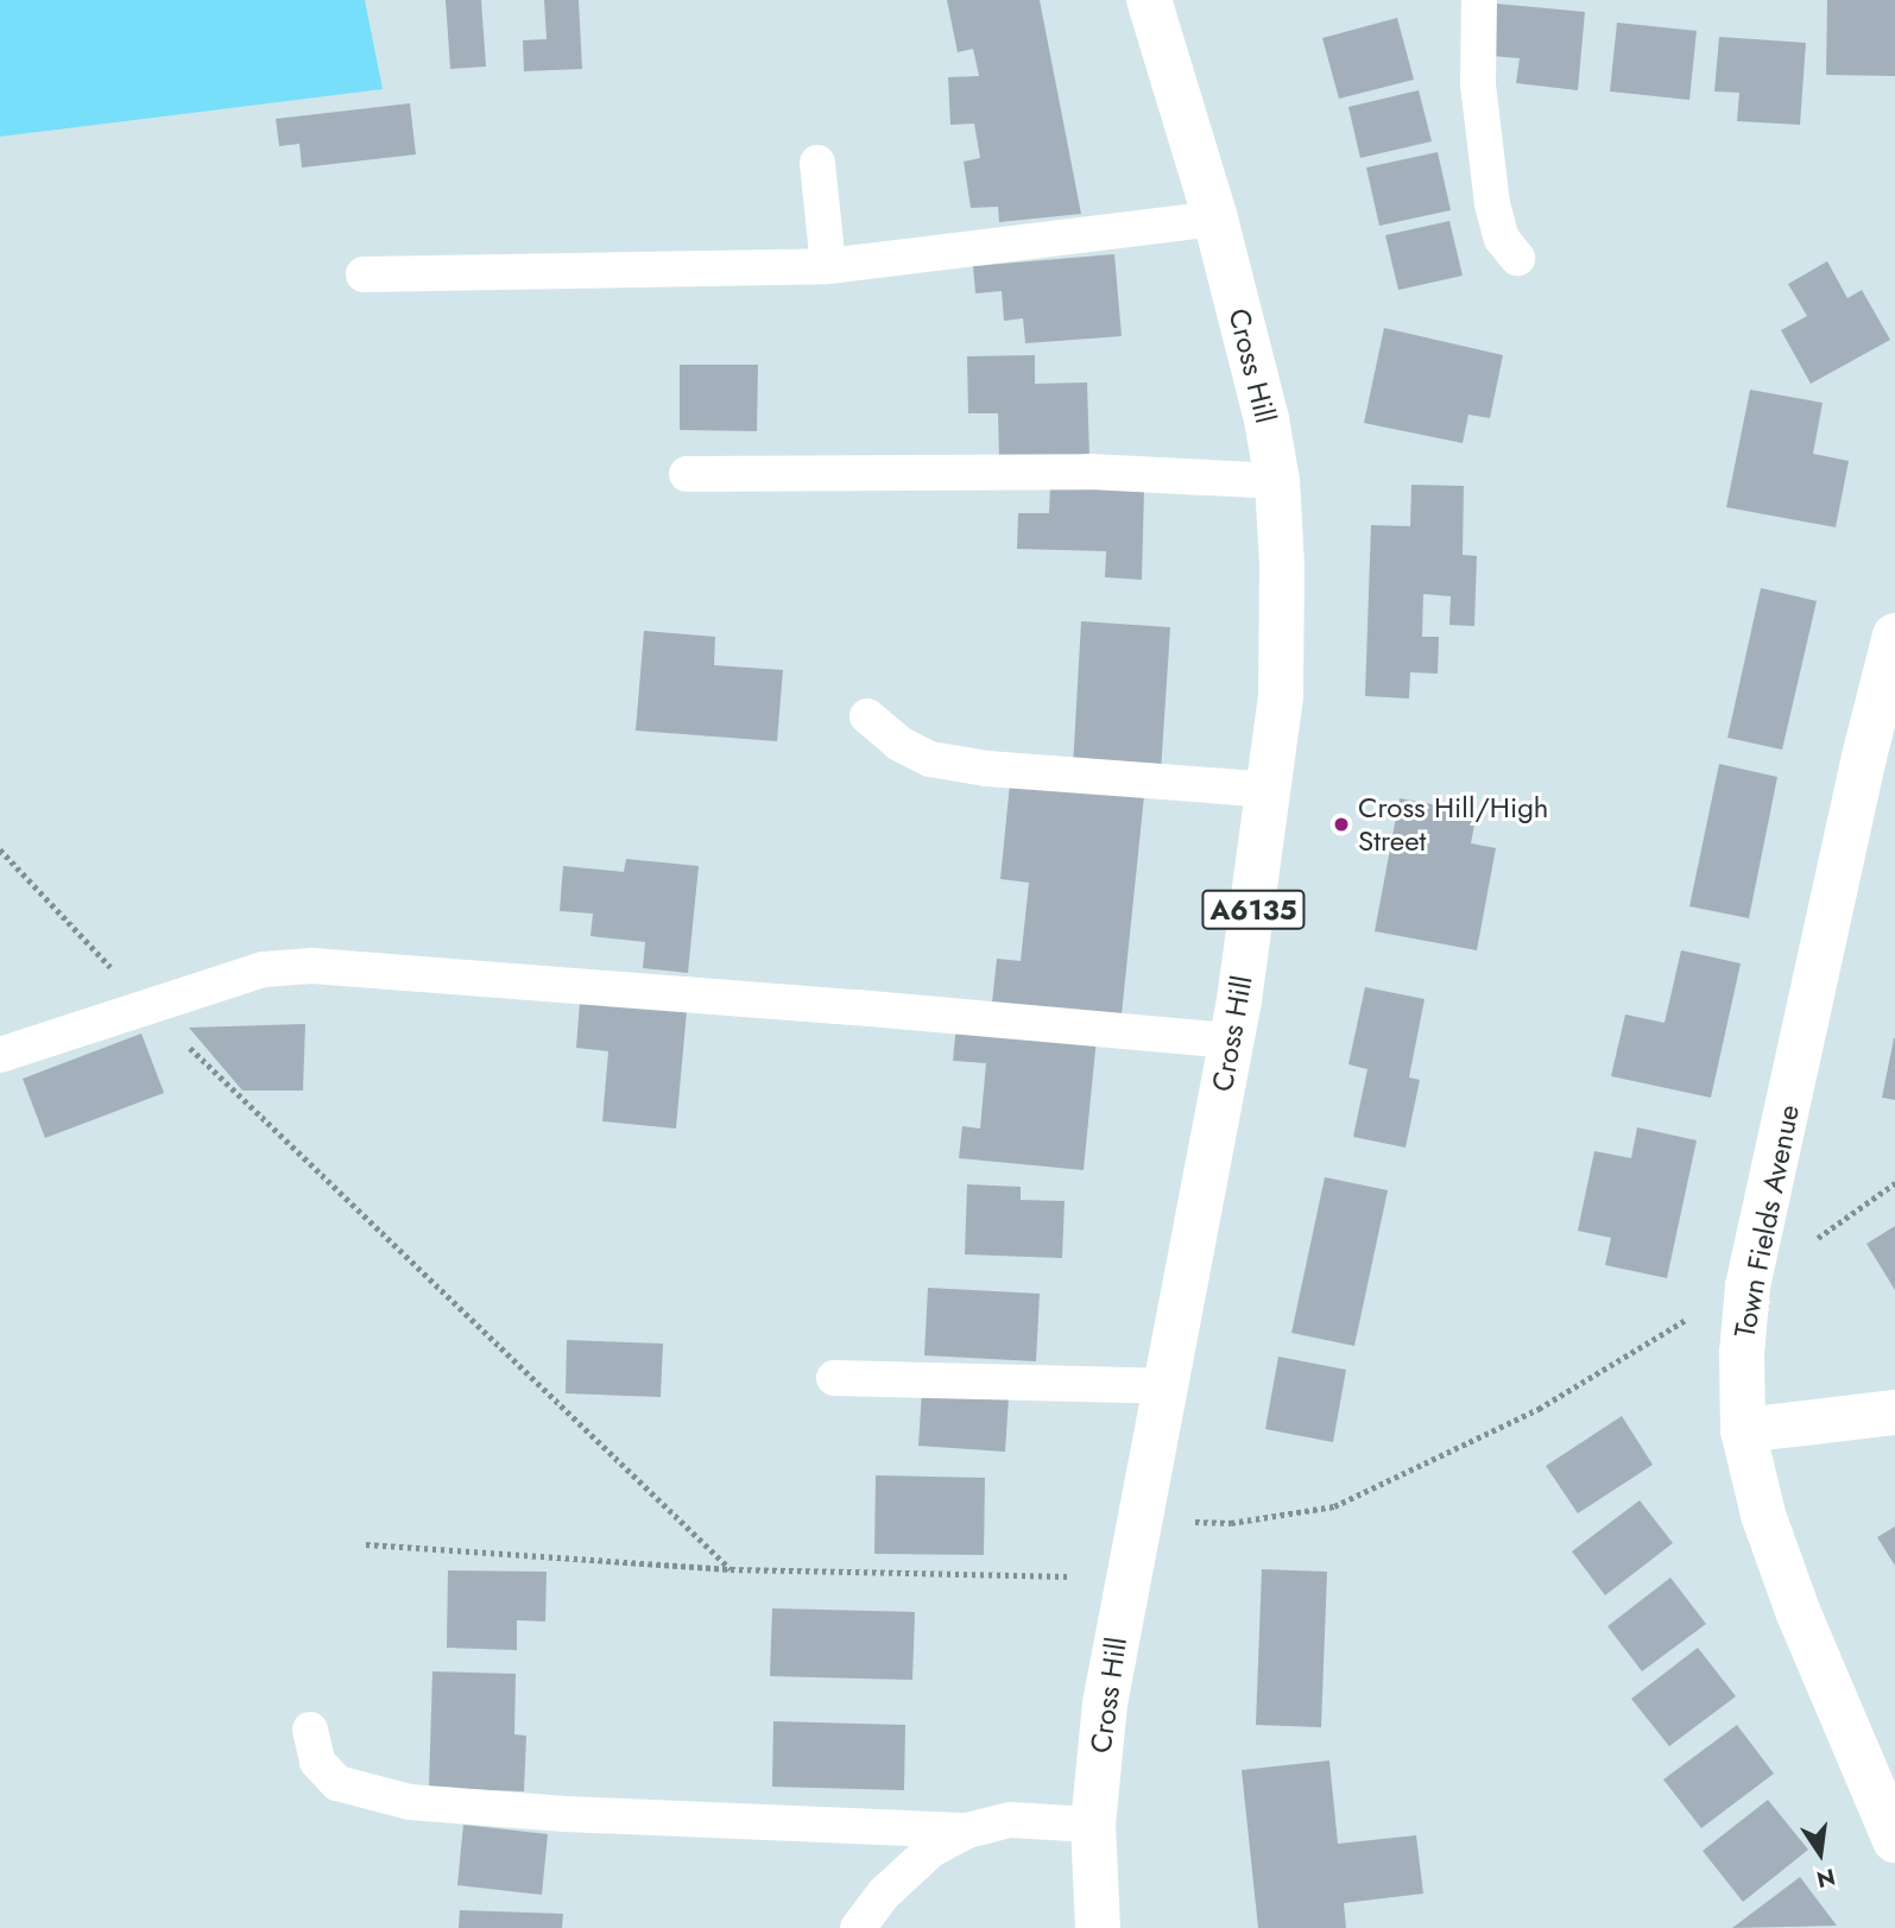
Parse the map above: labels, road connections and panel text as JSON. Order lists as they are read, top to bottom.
{
  "streets": {
    "main road": ["Cross Hill", "A6135", "Town Fields Avenue"]
  },
  "crossings": [
    ["Cross Hill", "A6135"]
  ],
  "places": ["Cross Hill/High Street"],
  "north": "bottom"
}
